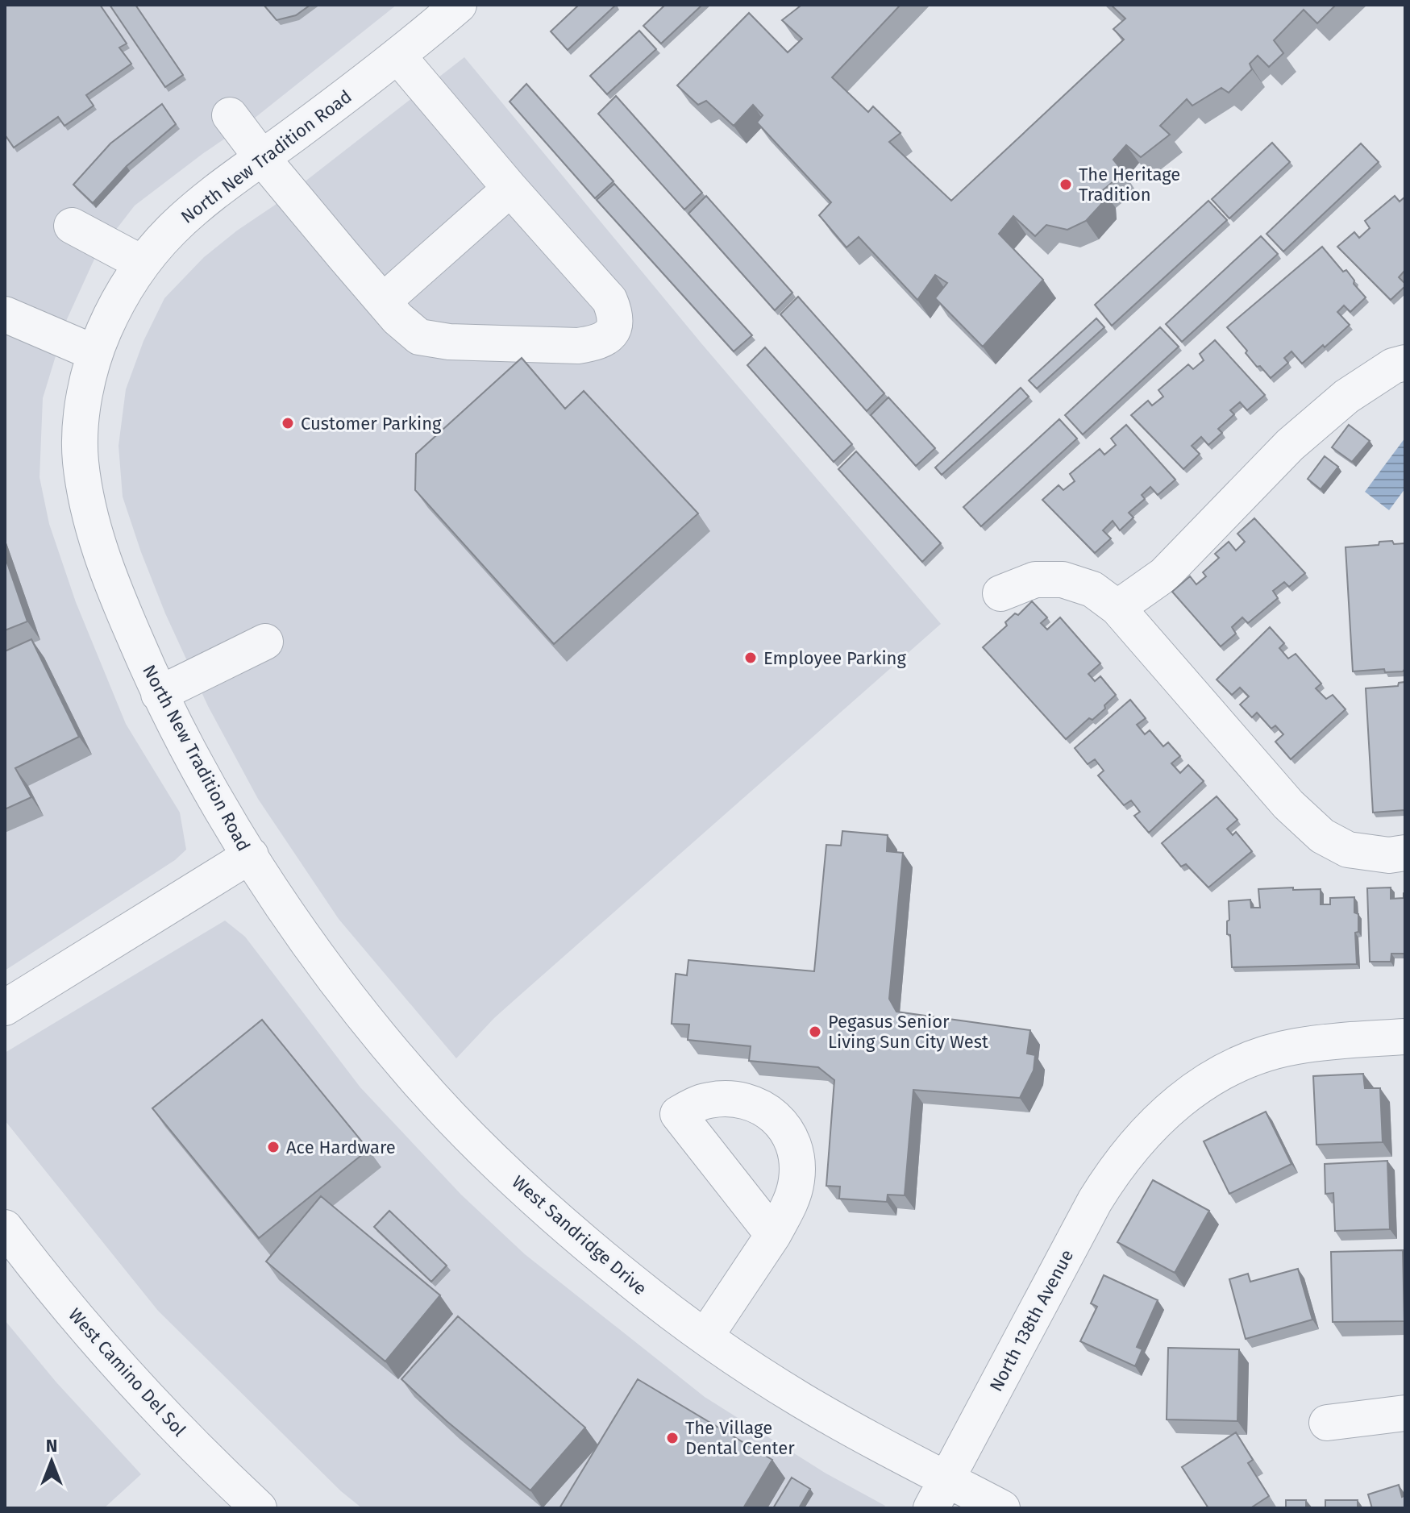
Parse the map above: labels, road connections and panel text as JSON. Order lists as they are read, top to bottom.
{
  "streets": {
    "street": [
      "North New Tradition Road",
      "West Sandridge Drive",
      "North 138th Avenue",
      "West Camino Del Sol"
    ]
  },
  "crossings": [
    ["North New Tradition Road", "West Sandridge Drive"],
    ["West Sandridge Drive", "North 138th Avenue"]
  ],
  "places": [
    "The Heritage Tradition",
    "Customer Parking",
    "Employee Parking",
    "Pegasus Senior Living Sun City West",
    "Ace Hardware",
    "The Village Dental Center"
  ],
  "north": "top"
}
